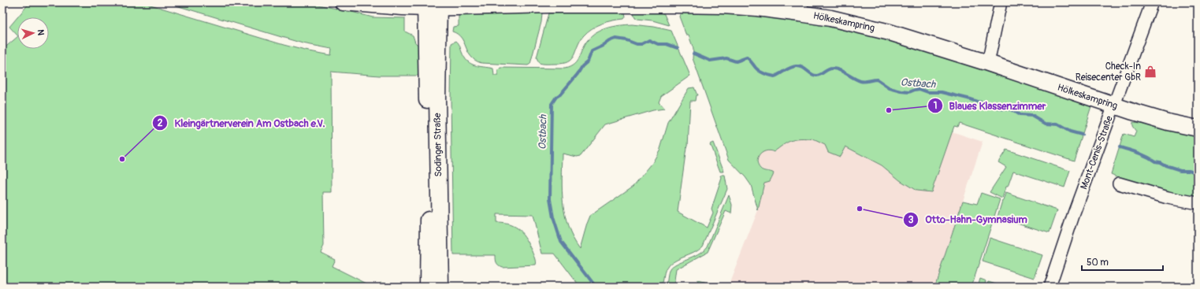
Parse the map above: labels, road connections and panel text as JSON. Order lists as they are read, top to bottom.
{
  "streets": {
    "main road": ["Hölkeskampring", "Sodinger Straße"],
    "street": ["Mont-Cenis-Straße"]
  },
  "crossings": [
    ["Hölkeskampring", "Sodinger Straße"],
    ["Hölkeskampring", "Mont-Cenis-Straße"]
  ],
  "water": ["Ostbach"],
  "places": {
    "shop": ["Check-In Reisecenter GbR"],
    "other": ["Blaues Klassenzimmer", "Kleingärtnerverein Am Ostbach e.V.", "Otto-Hahn-Gymnasium"]
  },
  "scale_bar": "50 m",
  "north": "right"
}
